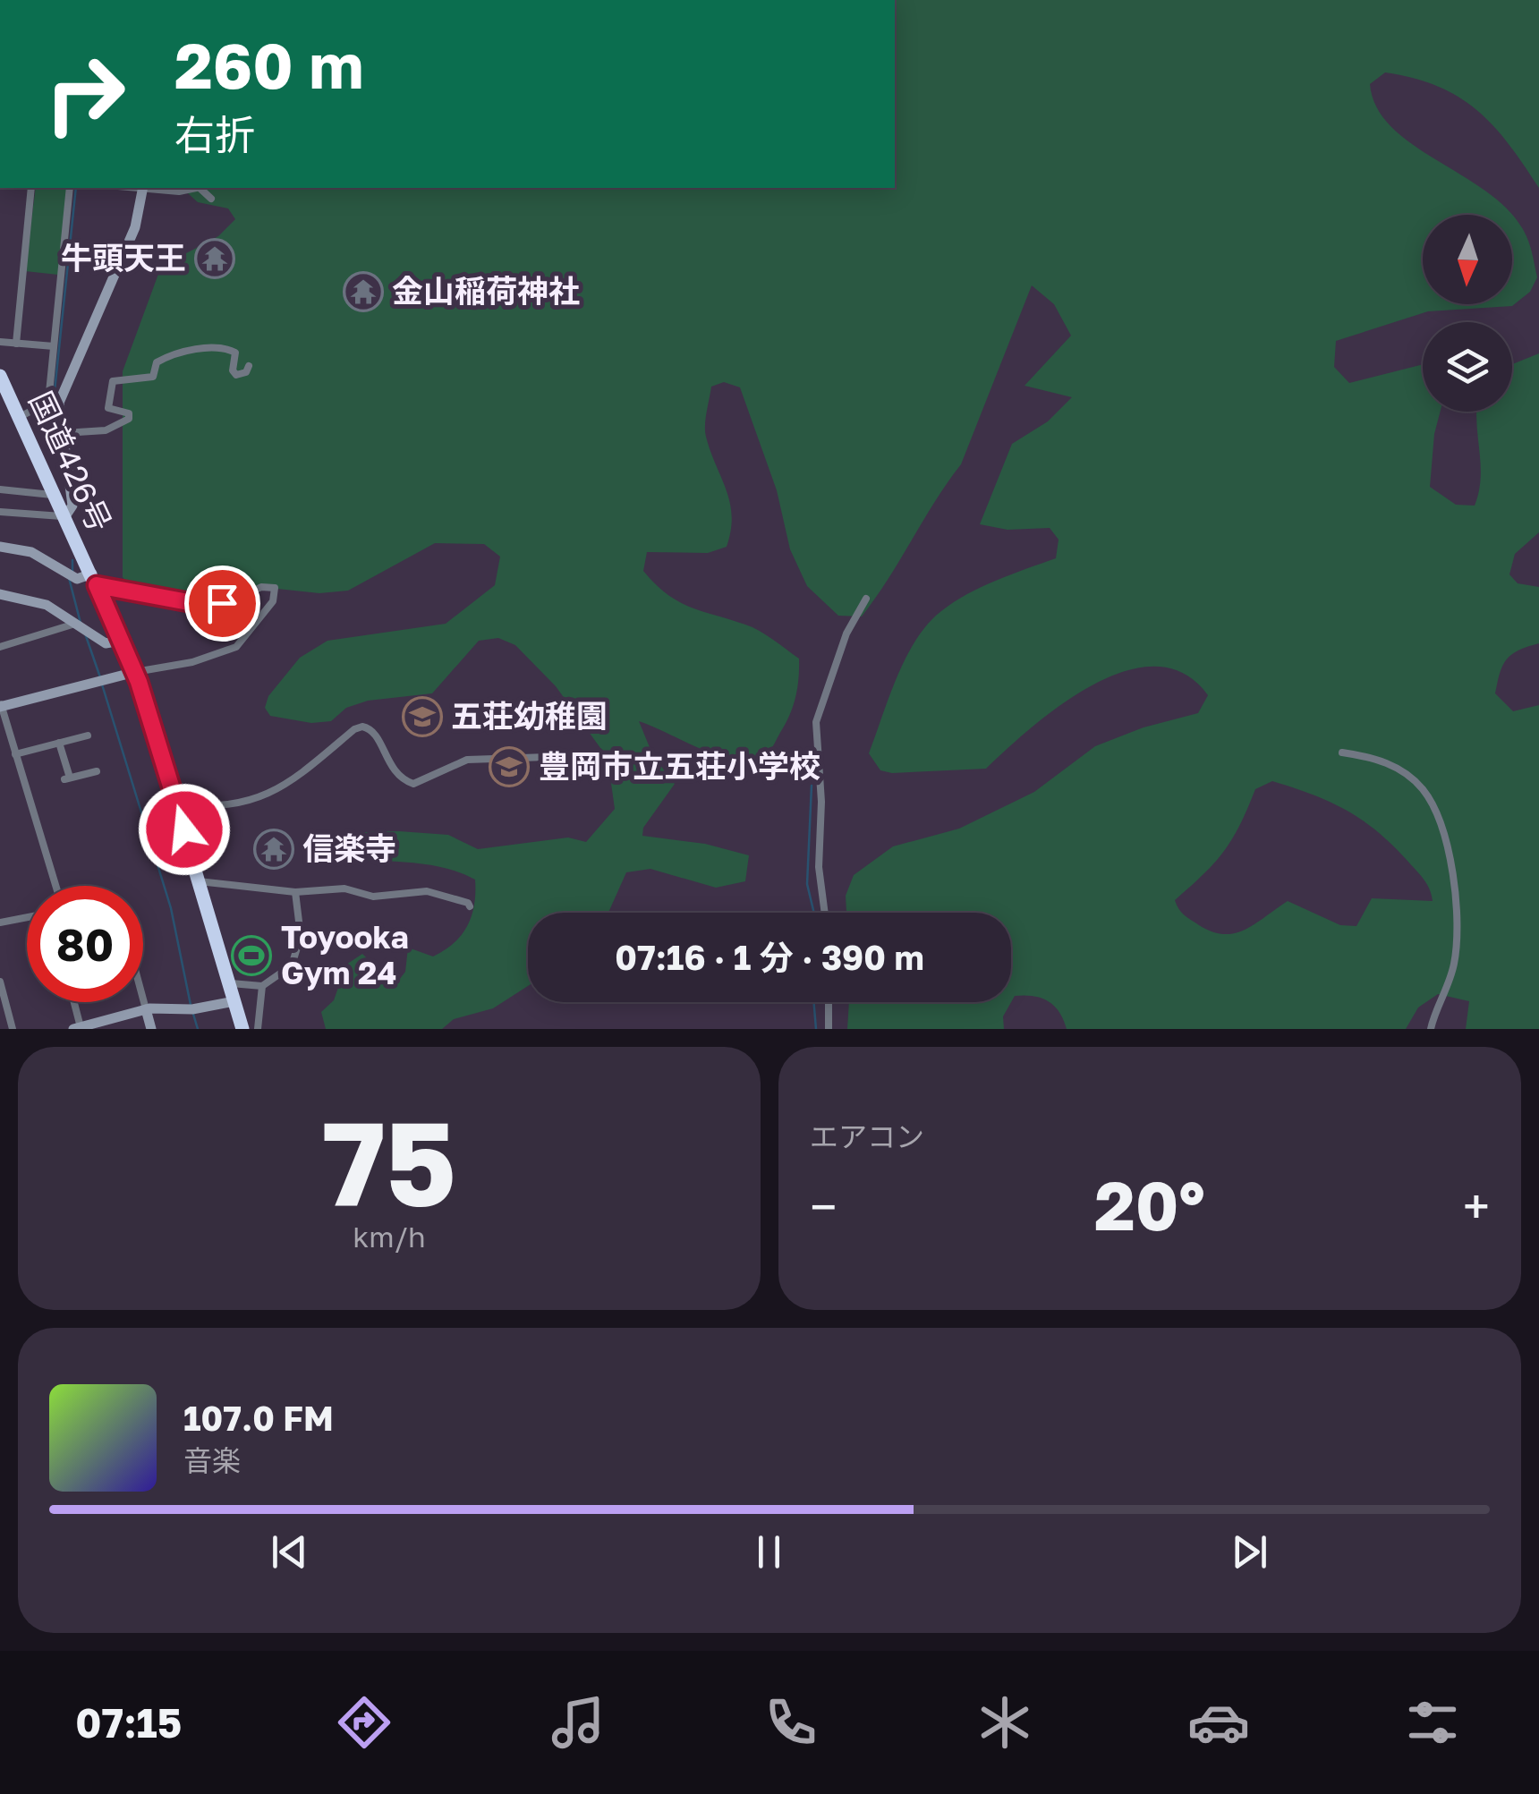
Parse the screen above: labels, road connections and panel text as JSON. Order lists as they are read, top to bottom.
{
  "streets": {
    "highway": ["国道426号"]
  },
  "places": {
    "temple": ["牛頭天王", "金山稲荷神社", "信楽寺"],
    "school or university": ["五荘幼稚園", "豊岡市立五荘小学校"],
    "sports": ["Toyooka Gym 24"]
  },
  "north": "bottom",
  "page": {
    "turn": ["260 m", "右折"],
    "limit": "80",
    "trip": "07:16 · 1 分 · 390 m",
    "tile": [
      ["75", "km/h"],
      "エアコン"
    ],
    "heat": ["−", "20°", "+"],
    "song": ["107.0 FM", "音楽"],
    "tabs": "07:15"
  }
}
